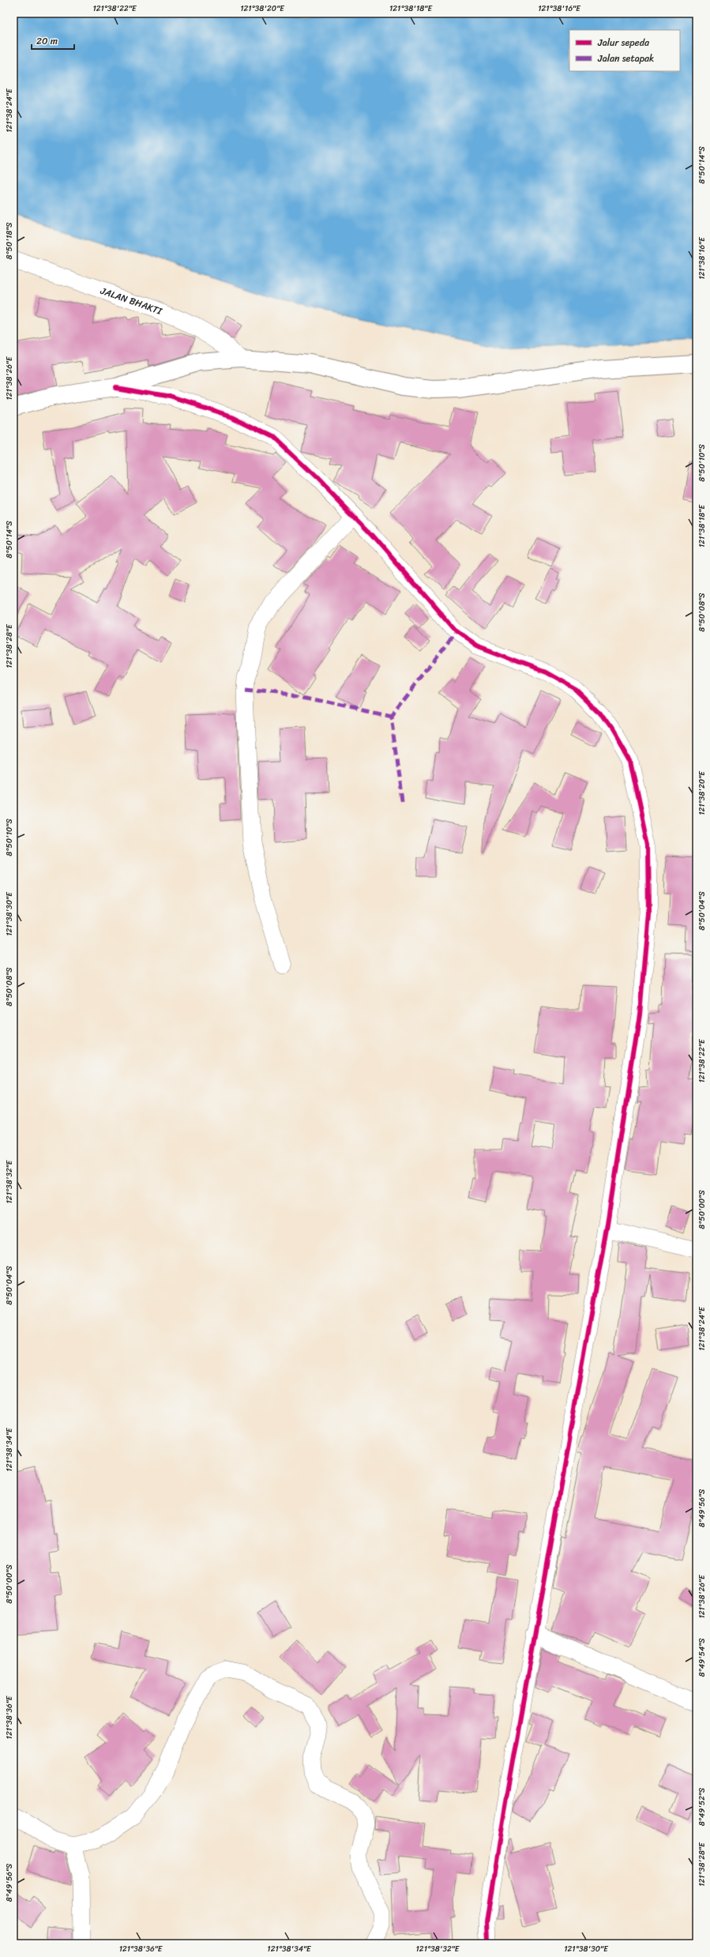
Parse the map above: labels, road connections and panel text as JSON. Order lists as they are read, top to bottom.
{
  "streets": {
    "street": ["JALAN BHAKTI"]
  },
  "legend": ["Jalur sepeda", "Jalan setapak"],
  "scale_bar": "20 m",
  "coordinates": [
    "121°38'22\"E",
    "121°38'20\"E",
    "121°38'18\"E",
    "121°38'16\"E",
    "121°38'24\"E",
    "8°50'14\"S",
    "8°50'18\"S",
    "121°38'26\"E",
    "8°50'10\"S",
    "8°50'08\"S",
    "121°38'28\"E",
    "8°50'04\"S",
    "121°38'30\"E",
    "121°38'32\"E",
    "8°50'00\"S",
    "121°38'34\"E",
    "8°49'56\"S",
    "8°49'54\"S",
    "121°38'36\"E",
    "8°49'52\"S"
  ]
}
